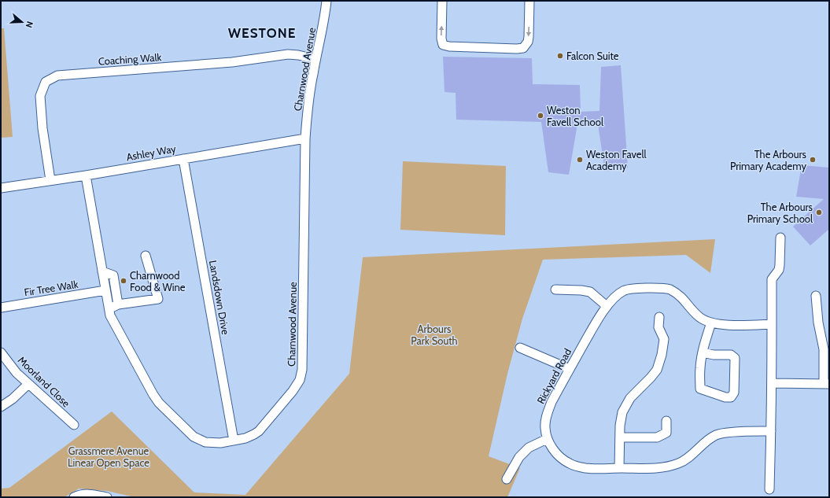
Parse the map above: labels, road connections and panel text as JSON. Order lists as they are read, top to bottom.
{
  "streets": {
    "street": [
      "Coaching Walk",
      "Charnwood Avenue",
      "Ashley Way",
      "Fir Tree Walk",
      "Landsdown Drive",
      "Rickyard Road",
      "Moorland Close"
    ]
  },
  "crossings": [
    ["Coaching Walk", "Charnwood Avenue"],
    ["Coaching Walk", "Ashley Way"],
    ["Charnwood Avenue", "Ashley Way"],
    ["Charnwood Avenue", "Fir Tree Walk"],
    ["Charnwood Avenue", "Landsdown Drive"],
    ["Ashley Way", "Landsdown Drive"]
  ],
  "districts": ["WESTONE"],
  "parks": ["Arbours Park South", "Grassmere Avenue Linear Open Space"],
  "places": [
    "Falcon Suite",
    "Weston Favell School",
    "Weston Favell Academy",
    "The Arbours Primary Academy",
    "The Arbours Primary School",
    "Charnwood Food & Wine"
  ],
  "north": "right"
}
